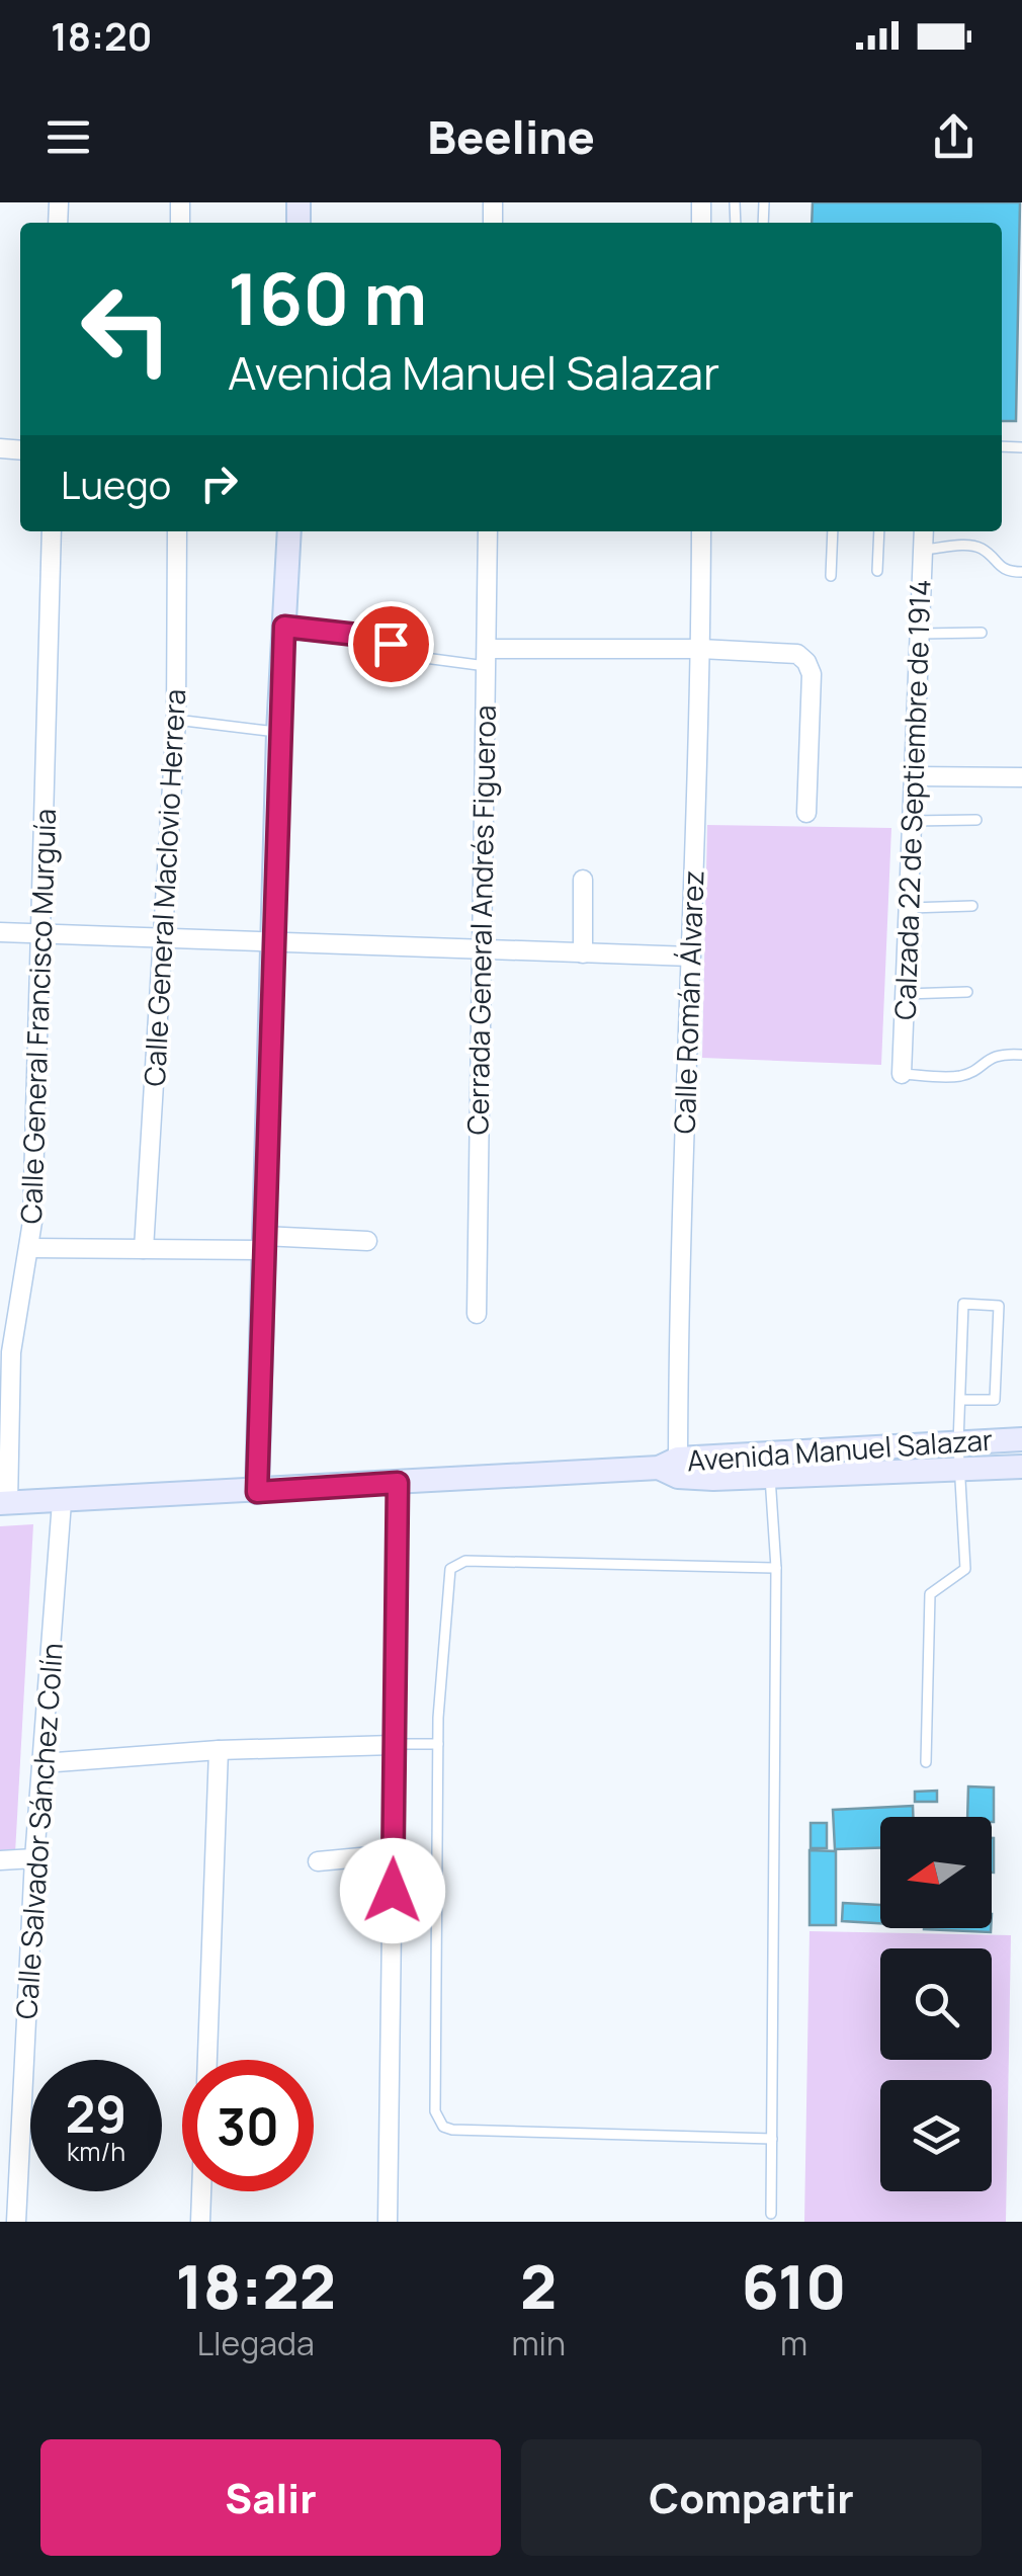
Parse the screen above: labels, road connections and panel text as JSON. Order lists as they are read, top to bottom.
{
  "streets": {
    "street": [
      "Calzada 22 de Septiembre de 1914",
      "Calle General Maclovio Herrera",
      "Cerrada General Andrés Figueroa",
      "Calle Román Álvarez",
      "Calle General Francisco Murguía",
      "Avenida Manuel Salazar",
      "Calle Salvador Sánchez Colín"
    ]
  },
  "crossings": [
    ["Calle Román Álvarez", "Avenida Manuel Salazar"],
    ["Calle General Francisco Murguía", "Avenida Manuel Salazar"],
    ["Avenida Manuel Salazar", "Calle Salvador Sánchez Colín"]
  ],
  "north": "left",
  "page": {
    "status": "18:20",
    "header": "Beeline",
    "turn": ["160 m", "Avenida Manuel Salazar"],
    "then": "Luego",
    "speed": "29 km/h",
    "limit": "30",
    "eta": [
      "18:22",
      "Llegada",
      "2",
      "min",
      "610",
      "m"
    ],
    "buttons": ["Salir", "Compartir"]
  }
}
